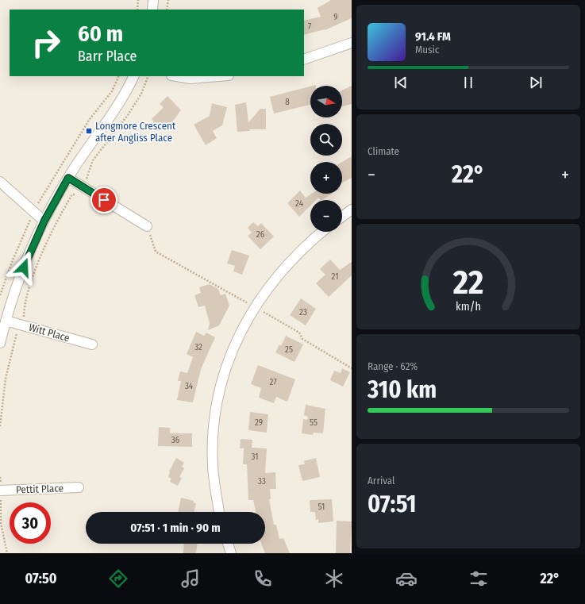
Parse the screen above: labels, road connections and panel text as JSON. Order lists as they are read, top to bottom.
{
  "streets": {
    "street": ["Witt Place", "Pettit Place"]
  },
  "places": {
    "transit": ["Longmore Crescent after Angliss Place"]
  },
  "house_numbers": [
    "9",
    "7",
    "8",
    "24",
    "26",
    "21",
    "23",
    "32",
    "25",
    "27",
    "34",
    "29",
    "55",
    "36",
    "31",
    "33",
    "51"
  ],
  "north": "right",
  "page": {
    "turn": ["60 m", "Barr Place"],
    "song": ["91.4 FM", "Music"],
    "map_buttons": ["+", "−"],
    "tile": [
      "Climate",
      ["Range · 62%", "310 km"],
      ["Arrival", "07:51"]
    ],
    "heat": ["−", "22°", "+"],
    "limit": "30",
    "trip": "07:51 · 1 min · 90 m",
    "tabs": ["07:50", "22°"],
    "gauge": ["22", "km/h"]
  }
}
